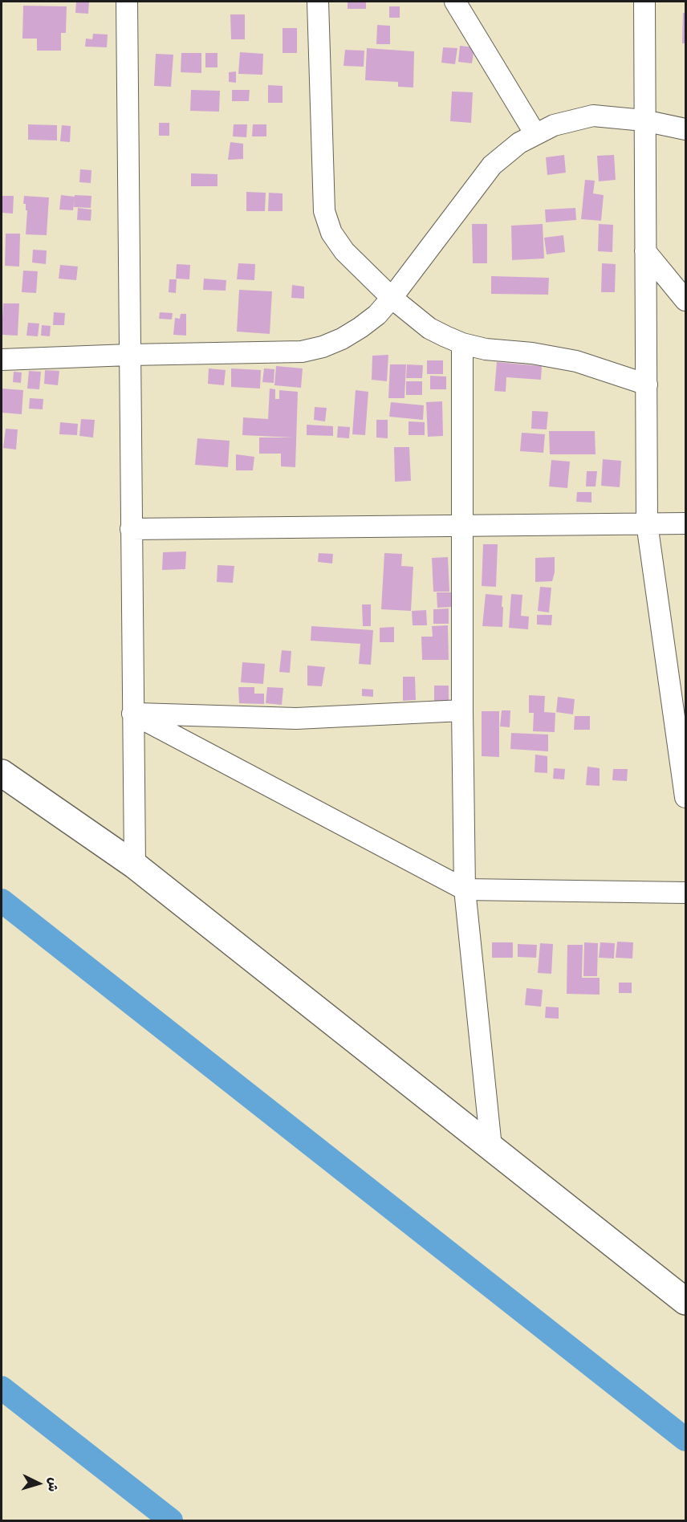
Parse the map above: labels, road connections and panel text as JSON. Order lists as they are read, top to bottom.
{
  "north": "right"
}
